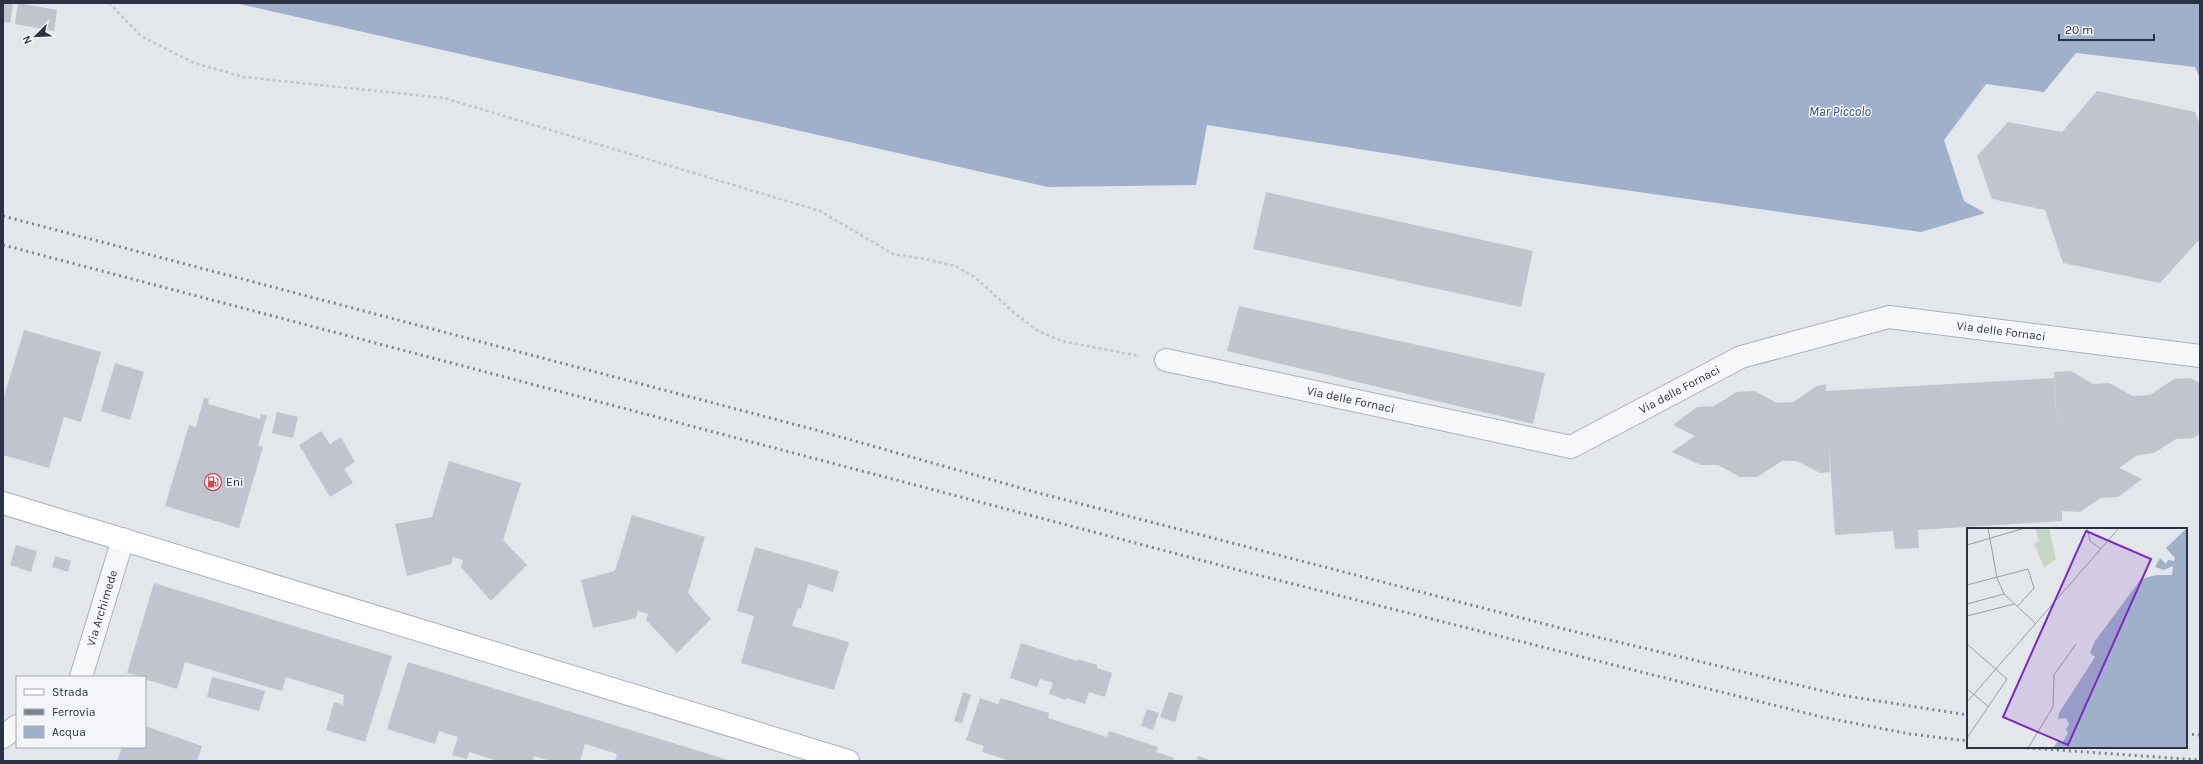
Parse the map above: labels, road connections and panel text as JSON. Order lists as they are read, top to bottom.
{
  "streets": {
    "street": ["Via delle Fornaci", "Via Archimede"]
  },
  "water": ["Mar Piccolo"],
  "places": {
    "fuel station": ["Eni"]
  },
  "legend": ["Strada", "Ferrovia", "Acqua"],
  "scale_bar": "20 m",
  "north": "bottom left"
}
